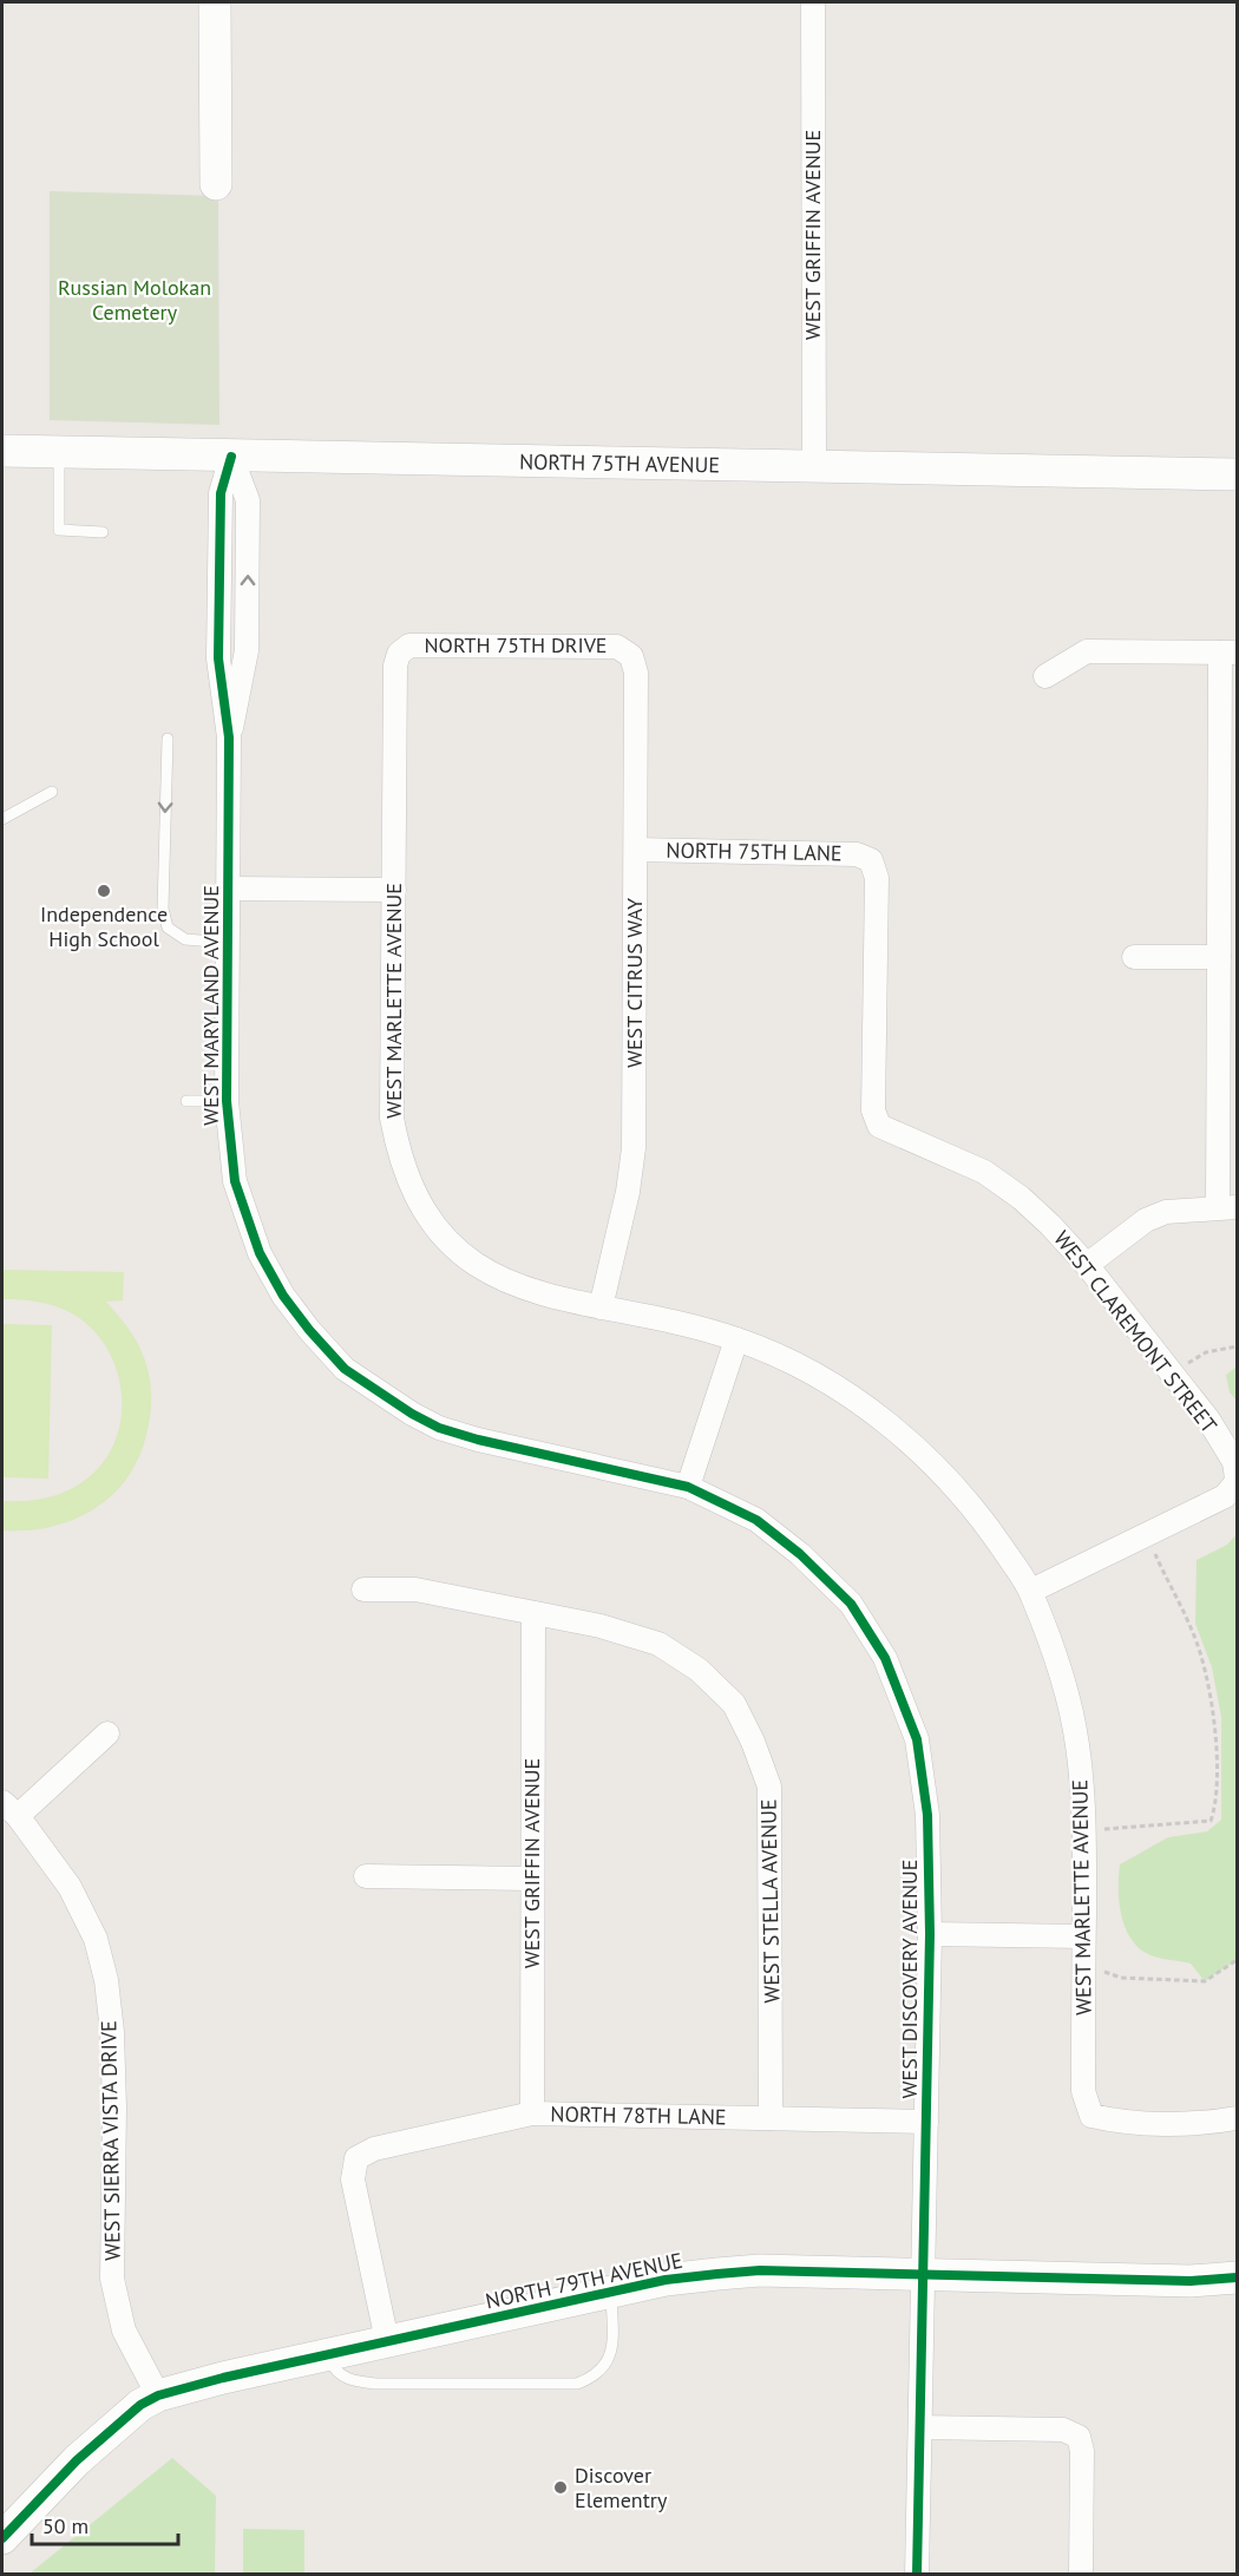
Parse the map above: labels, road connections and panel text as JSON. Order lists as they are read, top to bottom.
{
  "streets": {
    "street": [
      "WEST GRIFFIN AVENUE",
      "NORTH 75TH AVENUE",
      "NORTH 75TH DRIVE",
      "NORTH 75TH LANE",
      "WEST CITRUS WAY",
      "WEST MARLETTE AVENUE",
      "WEST MARYLAND AVENUE",
      "WEST CLAREMONT STREET",
      "WEST STELLA AVENUE",
      "WEST DISCOVERY AVENUE",
      "NORTH 78TH LANE",
      "WEST SIERRA VISTA DRIVE",
      "NORTH 79TH AVENUE"
    ]
  },
  "crossings": [
    ["WEST GRIFFIN AVENUE", "NORTH 75TH AVENUE"],
    ["WEST GRIFFIN AVENUE", "WEST STELLA AVENUE"],
    ["WEST GRIFFIN AVENUE", "NORTH 78TH LANE"],
    ["NORTH 75TH AVENUE", "WEST MARYLAND AVENUE"],
    ["NORTH 75TH DRIVE", "WEST CITRUS WAY"],
    ["NORTH 75TH DRIVE", "WEST MARLETTE AVENUE"],
    ["NORTH 75TH LANE", "WEST CITRUS WAY"],
    ["NORTH 75TH LANE", "WEST CLAREMONT STREET"],
    ["WEST CITRUS WAY", "WEST MARLETTE AVENUE"],
    ["WEST MARYLAND AVENUE", "WEST DISCOVERY AVENUE"],
    ["WEST STELLA AVENUE", "NORTH 78TH LANE"],
    ["WEST DISCOVERY AVENUE", "NORTH 78TH LANE"],
    ["WEST DISCOVERY AVENUE", "NORTH 79TH AVENUE"],
    ["NORTH 78TH LANE", "NORTH 79TH AVENUE"],
    ["WEST SIERRA VISTA DRIVE", "NORTH 79TH AVENUE"]
  ],
  "parks": ["Russian Molokan Cemetery"],
  "places": ["Independence High School", "Discover Elementry"],
  "scale_bar": "50 m"
}
